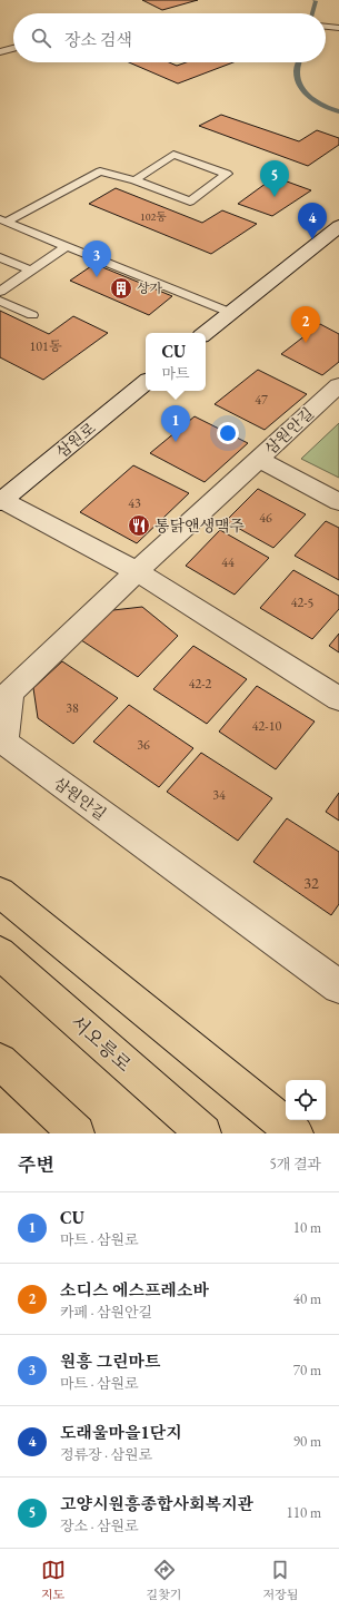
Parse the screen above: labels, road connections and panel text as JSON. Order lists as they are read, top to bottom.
{
  "streets": {
    "main road": ["서오릉로"],
    "street": ["삼원안길", "삼원로"]
  },
  "places": {
    "building": ["상가"],
    "restaurant": ["통닭앤생맥주"]
  },
  "house_numbers": [
    "102동",
    "101동",
    "47",
    "43",
    "46",
    "44",
    "42-5",
    "42-2",
    "38",
    "42-10",
    "36",
    "34",
    "32"
  ],
  "page": {
    "search": "장소 검색",
    "pins": [
      "5",
      "4",
      "3",
      "2",
      "1"
    ],
    "popup": ["CU", "마트"],
    "heading": ["주변", "5개 결과"],
    "list": [
      {
        "mark": "1",
        "name": "CU",
        "note": "마트 · 삼원로",
        "value": "10 m"
      },
      {
        "mark": "2",
        "name": "소디스 에스프레소바",
        "note": "카페 · 삼원안길",
        "value": "40 m"
      },
      {
        "mark": "3",
        "name": "원흥 그린마트",
        "note": "마트 · 삼원로",
        "value": "70 m"
      },
      {
        "mark": "4",
        "name": "도래울마을1단지",
        "note": "정류장 · 삼원로",
        "value": "90 m"
      },
      {
        "mark": "5",
        "name": "고양시원흥종합사회복지관",
        "note": "장소 · 삼원로",
        "value": "110 m"
      }
    ],
    "nav": ["지도", "길찾기", "저장됨"]
  }
}
